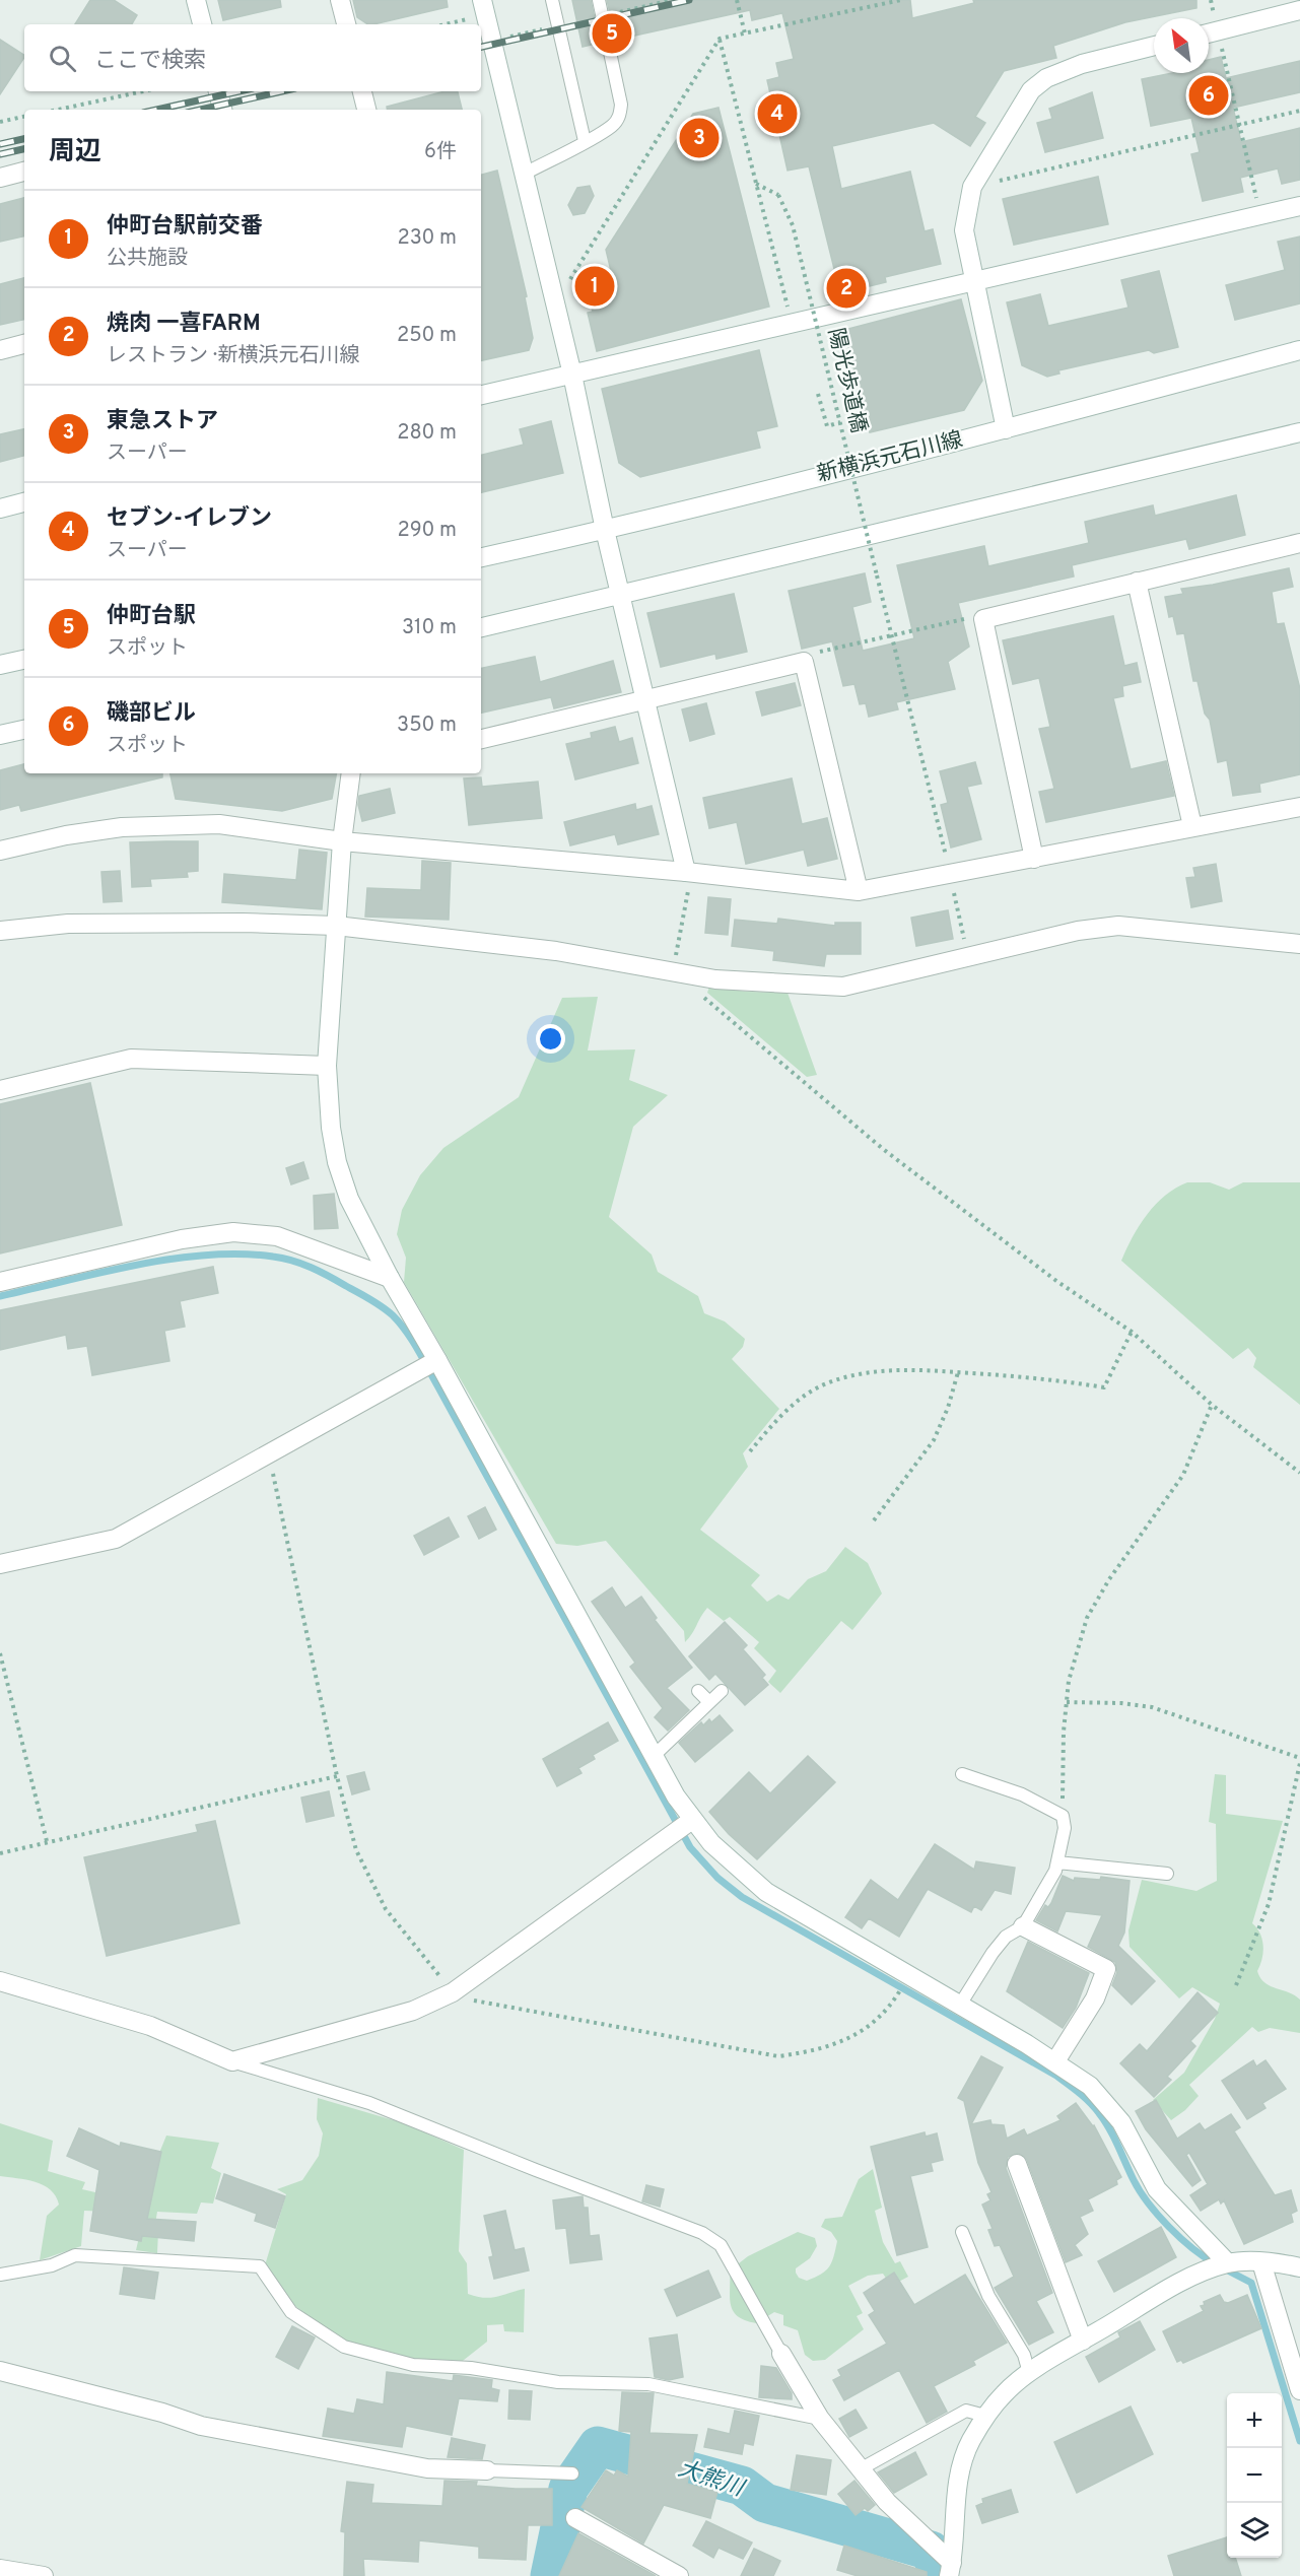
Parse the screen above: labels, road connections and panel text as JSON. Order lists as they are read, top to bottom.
{
  "streets": {
    "street": ["新横浜元石川線"],
    "path": ["陽光歩道橋"]
  },
  "water": ["大熊川"],
  "north": "top left",
  "page": {
    "pins": [
      "5",
      "6",
      "4",
      "3",
      "1",
      "2"
    ],
    "search": "ここで検索",
    "heading": ["周辺", "6件"],
    "list": [
      {
        "mark": "1",
        "name": "仲町台駅前交番",
        "note": "公共施設",
        "value": "230 m"
      },
      {
        "mark": "2",
        "name": "焼肉 一喜FARM",
        "note": "レストラン · 新横浜元石川線",
        "value": "250 m"
      },
      {
        "mark": "3",
        "name": "東急ストア",
        "note": "スーパー",
        "value": "280 m"
      },
      {
        "mark": "4",
        "name": "セブン-イレブン",
        "note": "スーパー",
        "value": "290 m"
      },
      {
        "mark": "5",
        "name": "仲町台駅",
        "note": "スポット",
        "value": "310 m"
      },
      {
        "mark": "6",
        "name": "磯部ビル",
        "note": "スポット",
        "value": "350 m"
      }
    ],
    "map_buttons": ["+", "−"]
  }
}
